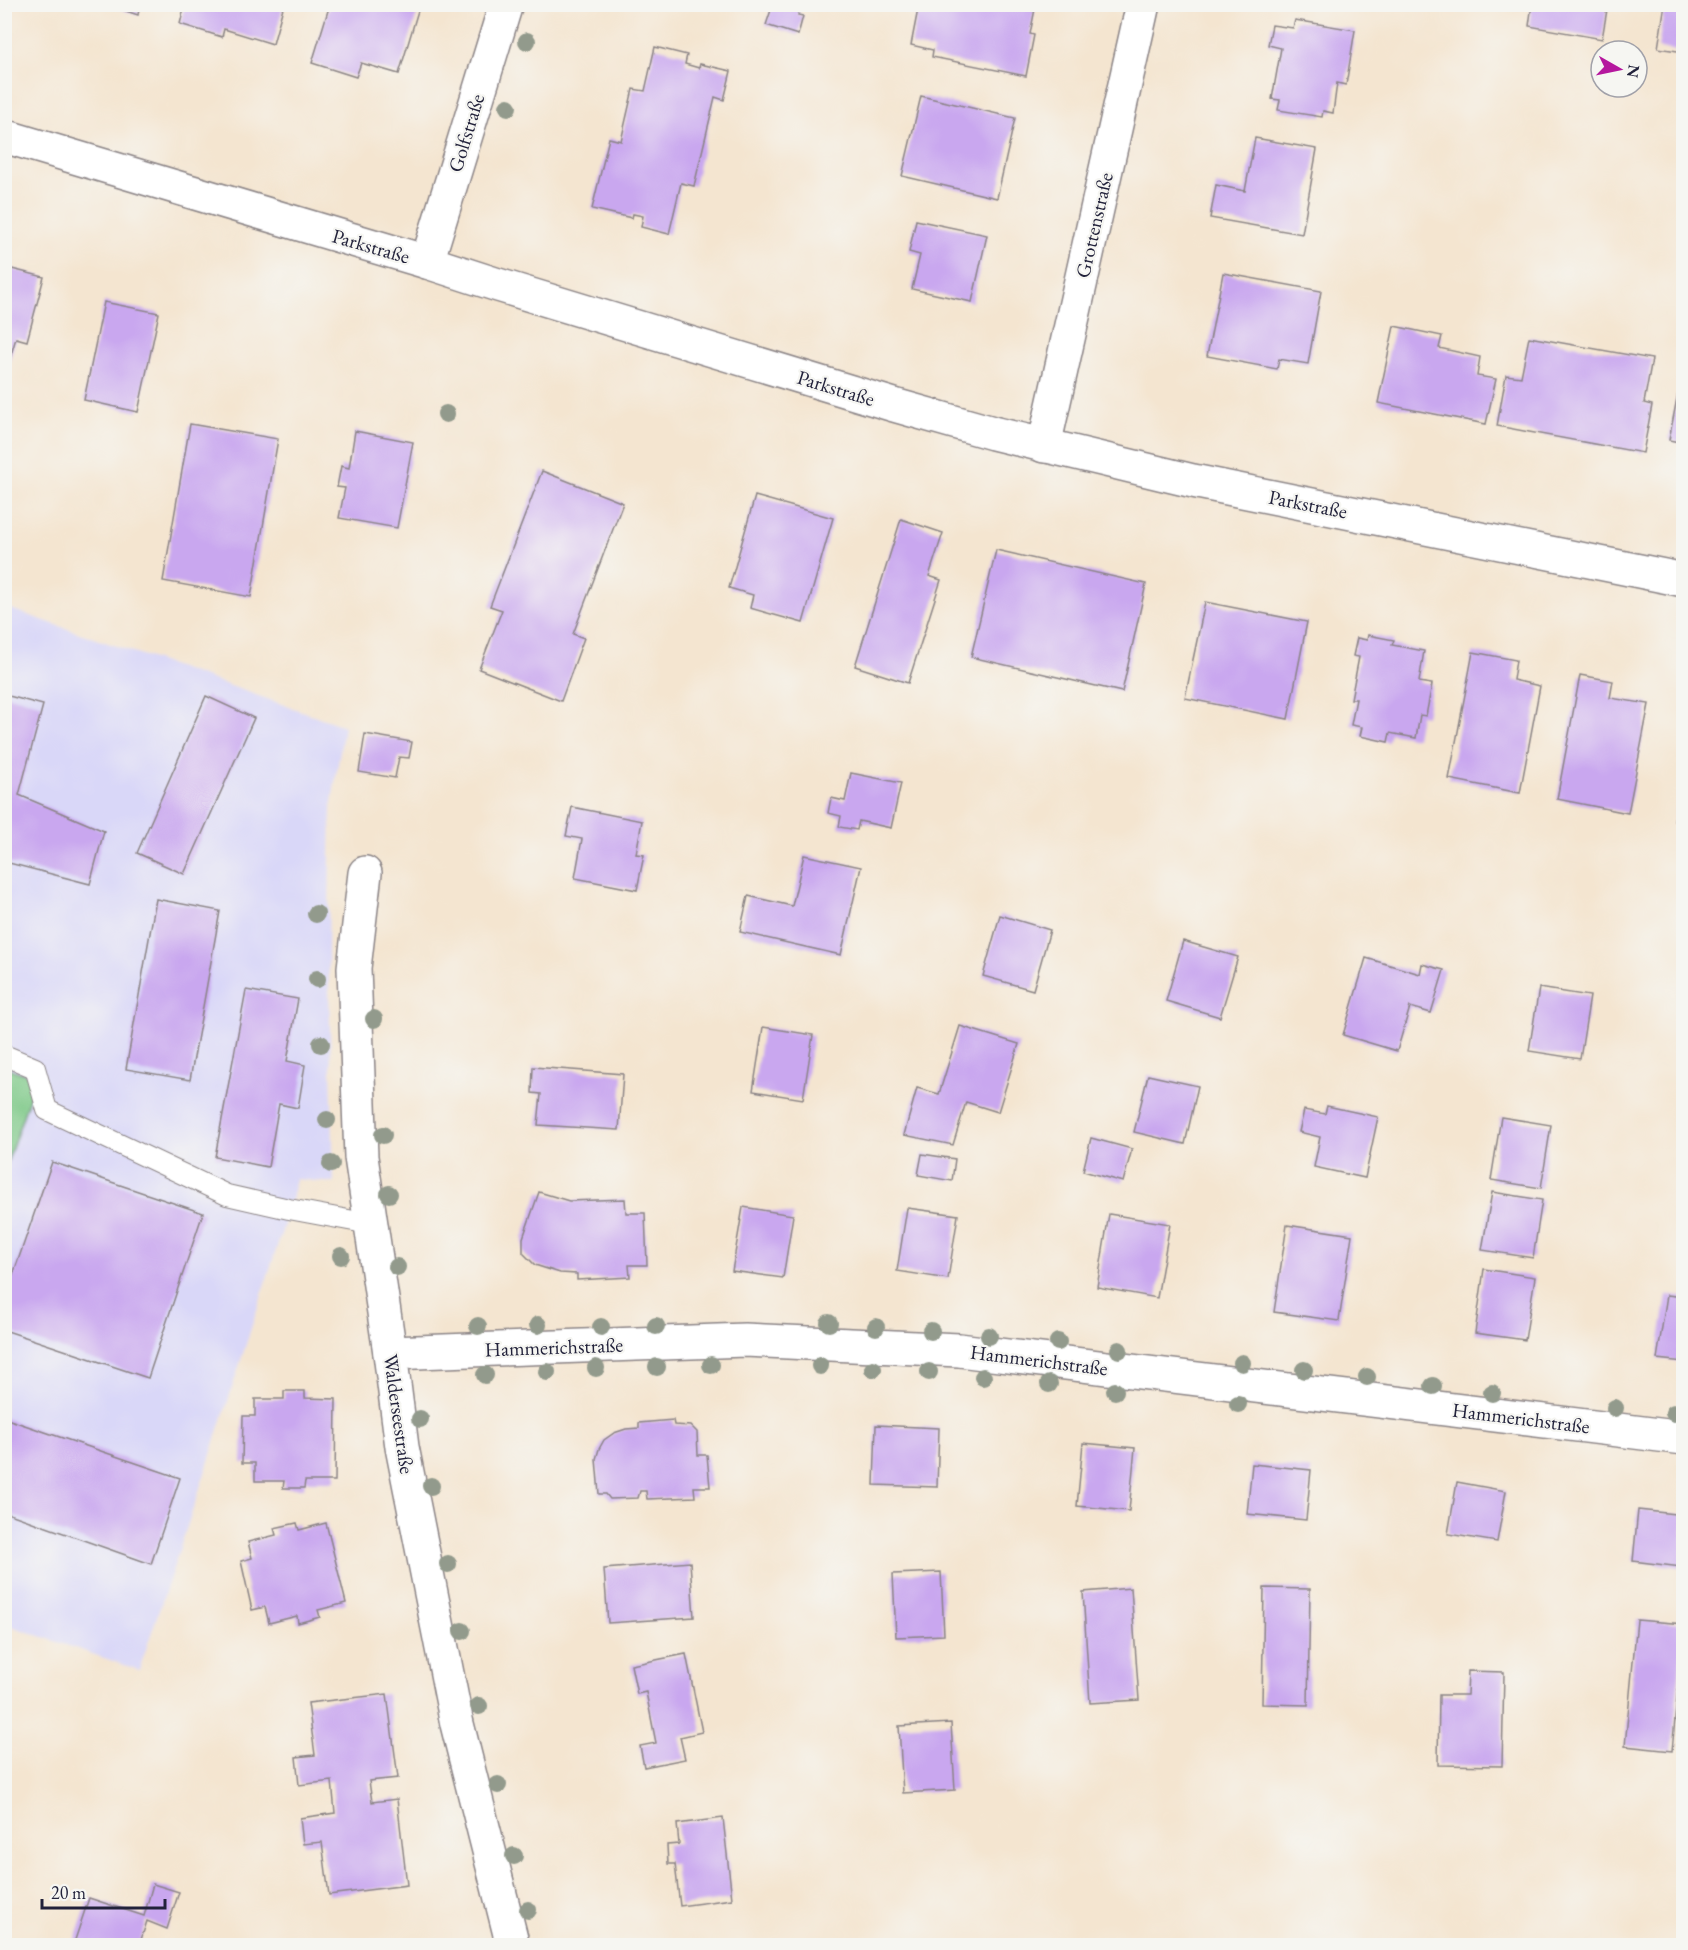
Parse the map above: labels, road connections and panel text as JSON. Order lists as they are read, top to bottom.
{
  "streets": {
    "street": [
      "Golfstraße",
      "Grottenstraße",
      "Parkstraße",
      "Hammerichstraße",
      "Walderseestraße"
    ]
  },
  "crossings": [
    ["Golfstraße", "Parkstraße"],
    ["Grottenstraße", "Parkstraße"],
    ["Hammerichstraße", "Walderseestraße"]
  ],
  "scale_bar": "20 m",
  "north": "right"
}
